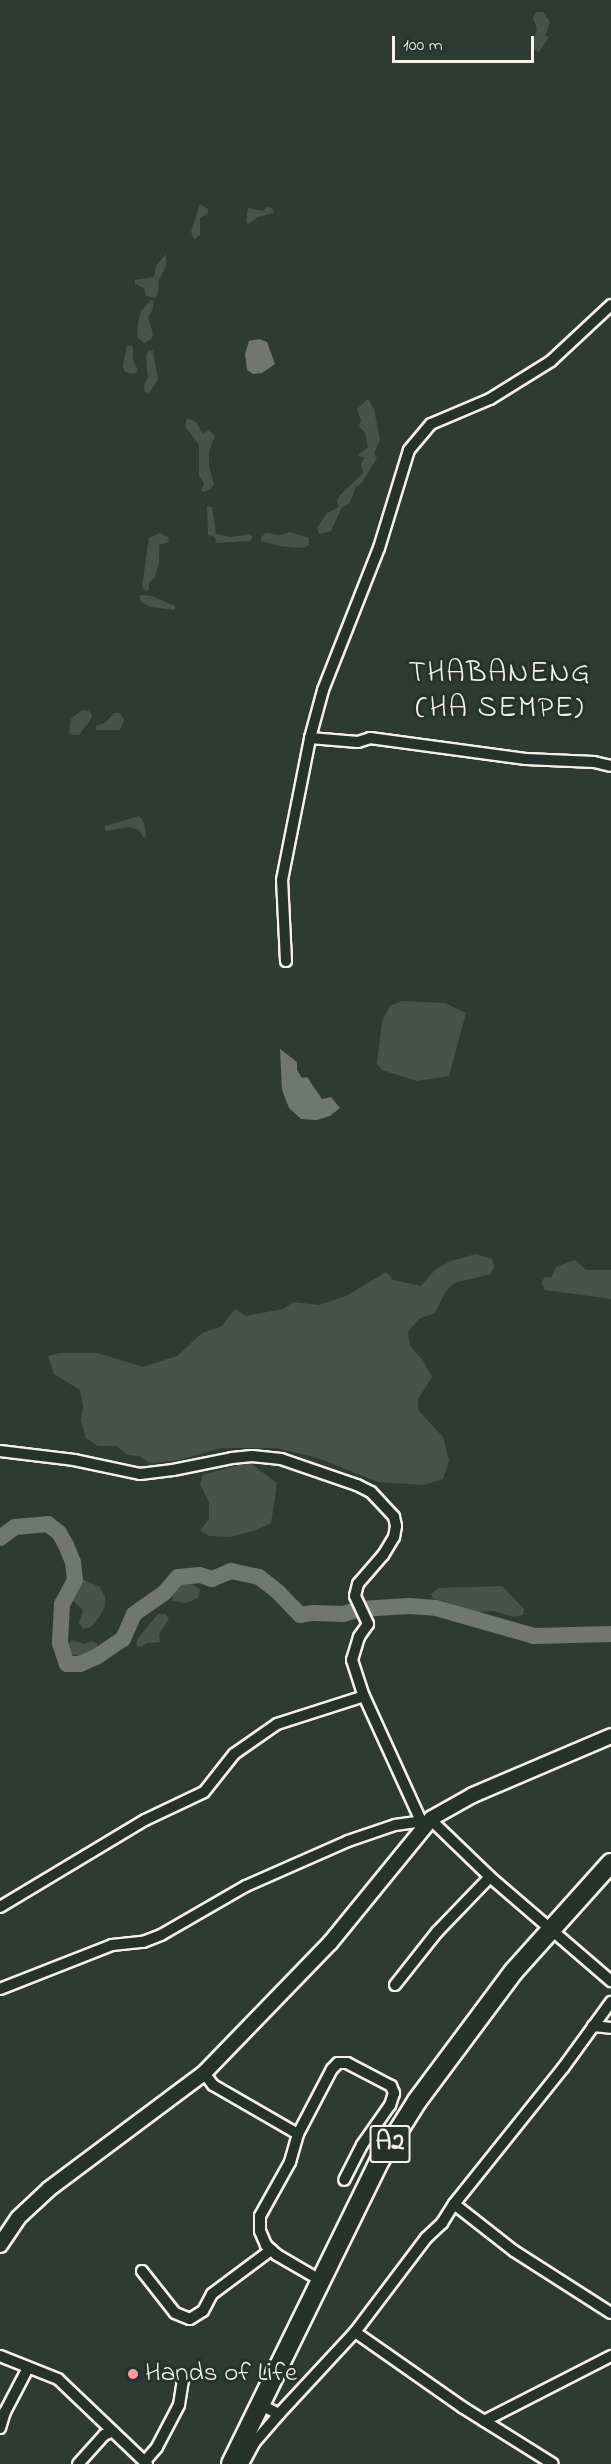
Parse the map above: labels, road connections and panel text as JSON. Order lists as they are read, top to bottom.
{
  "streets": {
    "main road": ["A2"]
  },
  "districts": ["THABANENG (HA SEMPE)"],
  "places": ["Hands of Life"],
  "scale_bar": "100 m"
}
